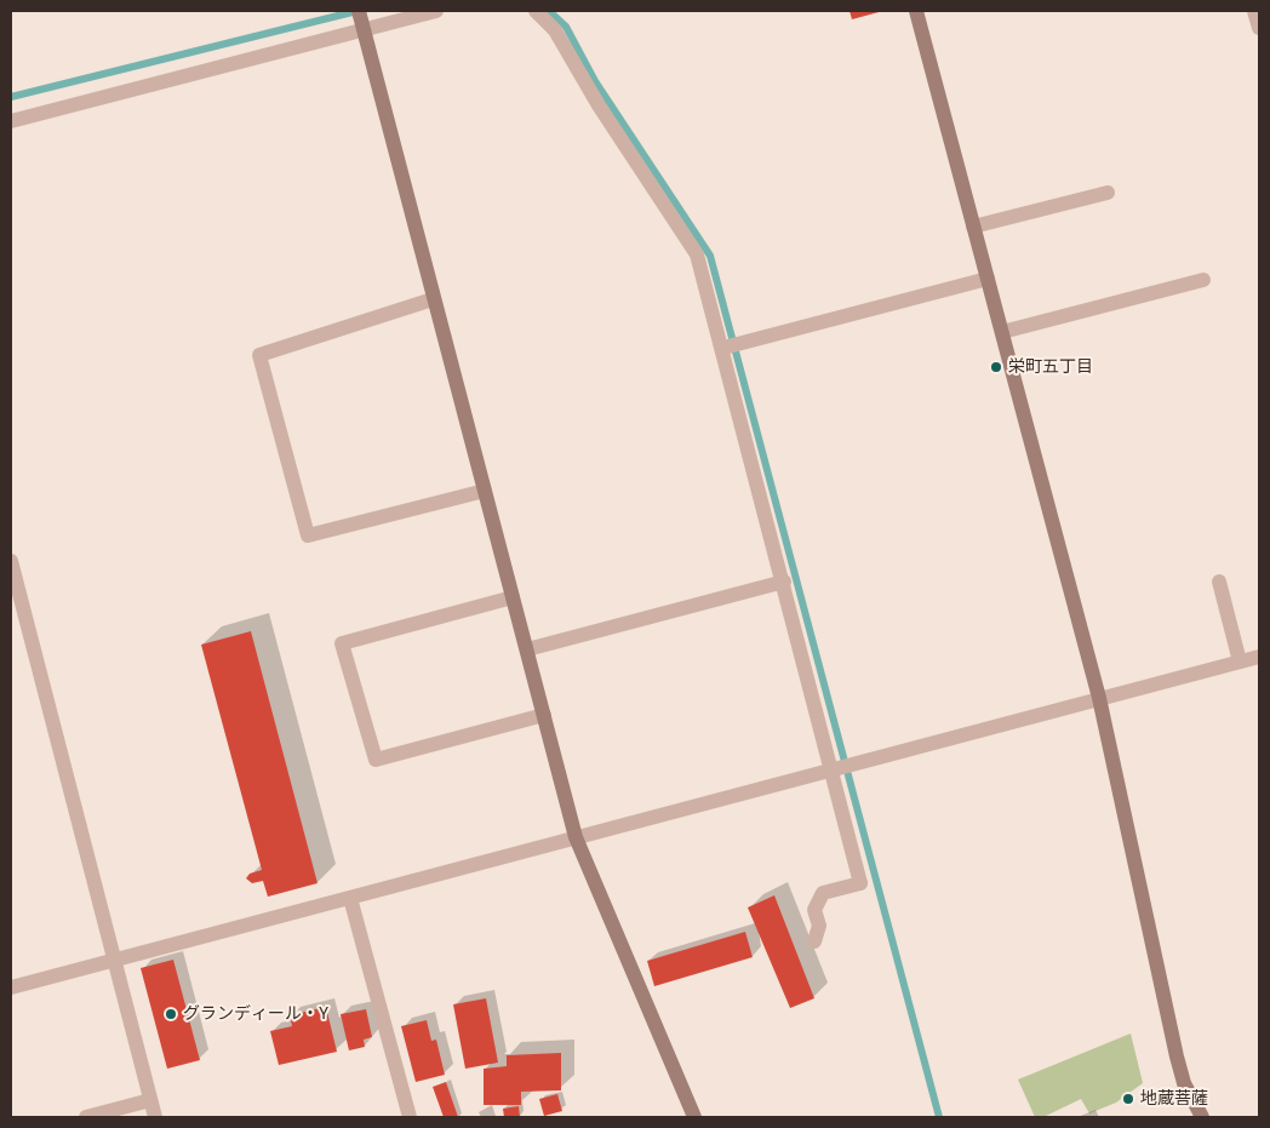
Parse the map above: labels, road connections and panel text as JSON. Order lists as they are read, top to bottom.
{
  "places": ["栄町五丁目", "グランディール・Y", "地蔵菩薩"]
}
